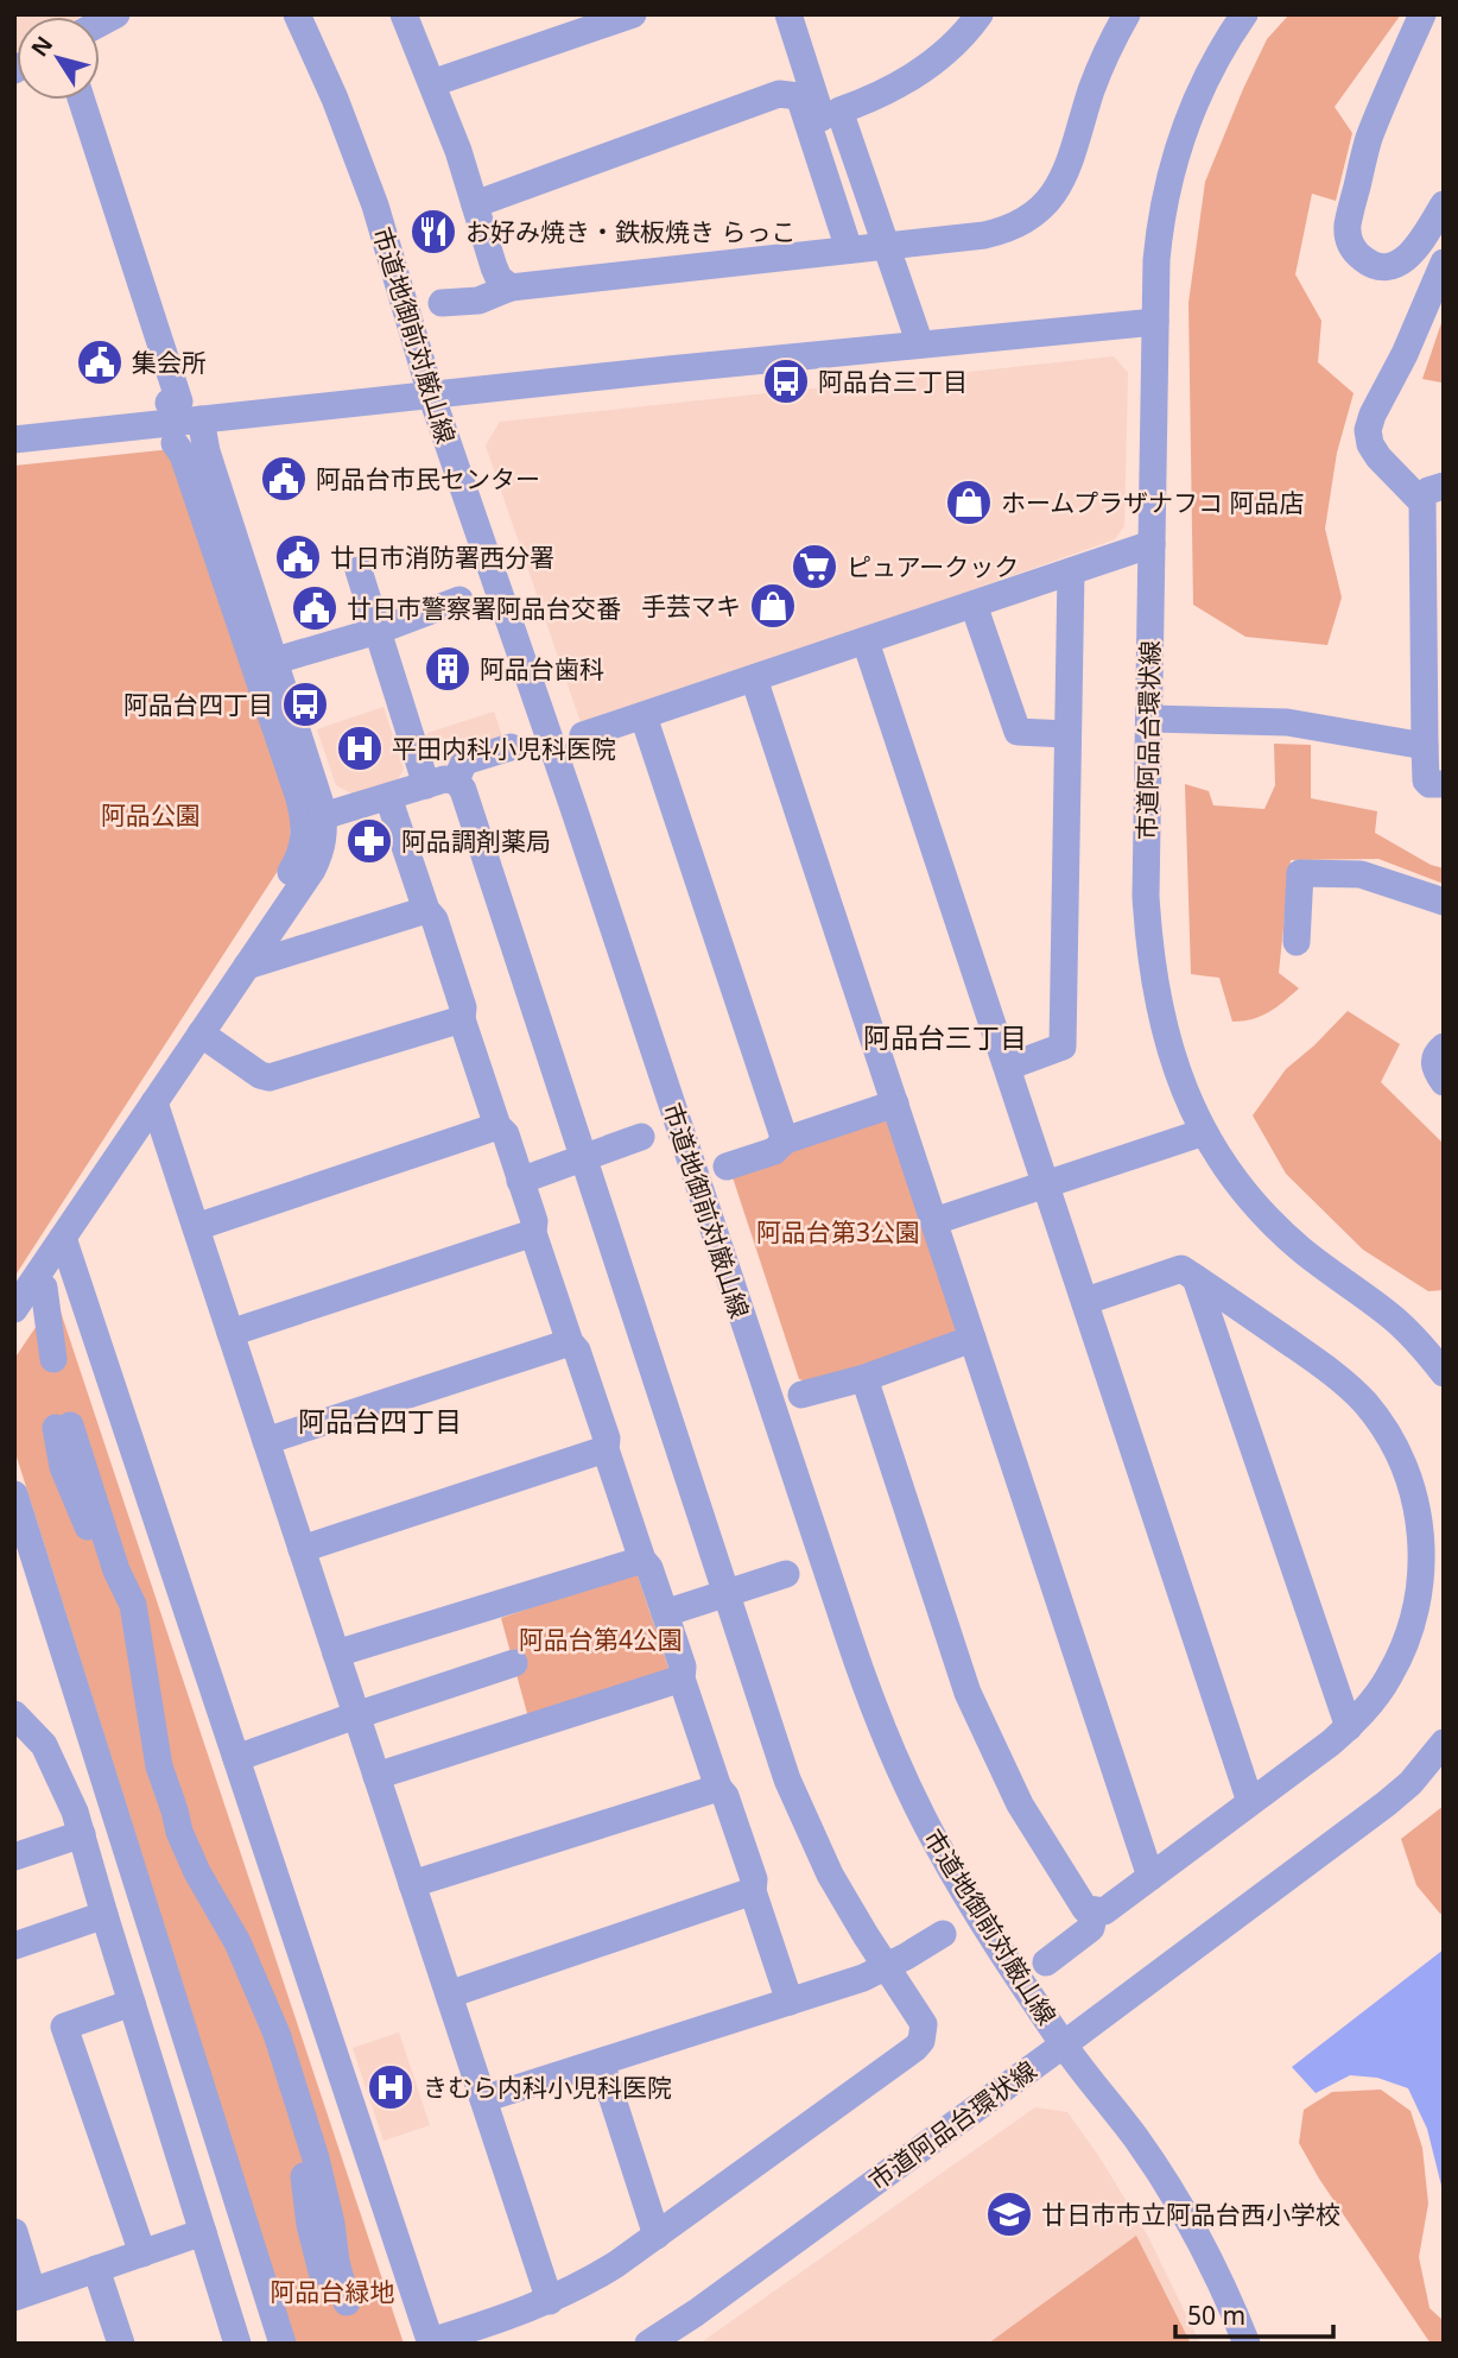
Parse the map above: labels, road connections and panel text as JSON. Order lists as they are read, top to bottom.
{
  "streets": {
    "street": ["市道地御前対厳山線", "市道阿品台環状線"]
  },
  "crossings": [
    ["市道地御前対厳山線", "市道阿品台環状線"]
  ],
  "districts": ["阿品台三丁目", "阿品台四丁目"],
  "parks": [
    "阿品公園",
    "阿品台第3公園",
    "阿品台第4公園",
    "阿品台緑地"
  ],
  "places": {
    "restaurant": ["お好み焼き・鉄板焼き らっこ"],
    "public building": [
      "集会所",
      "阿品台市民センター",
      "廿日市消防署西分署",
      "廿日市警察署阿品台交番"
    ],
    "bus stop": ["阿品台三丁目", "阿品台四丁目"],
    "shop": ["ホームプラザナフコ 阿品店", "手芸マキ"],
    "supermarket": ["ピュアークック"],
    "building": ["阿品台歯科"],
    "hospital": ["平田内科小児科医院", "きむら内科小児科医院"],
    "pharmacy": ["阿品調剤薬局"],
    "school or university": ["廿日市市立阿品台西小学校"]
  },
  "scale_bar": "50 m",
  "north": "top left"
}
